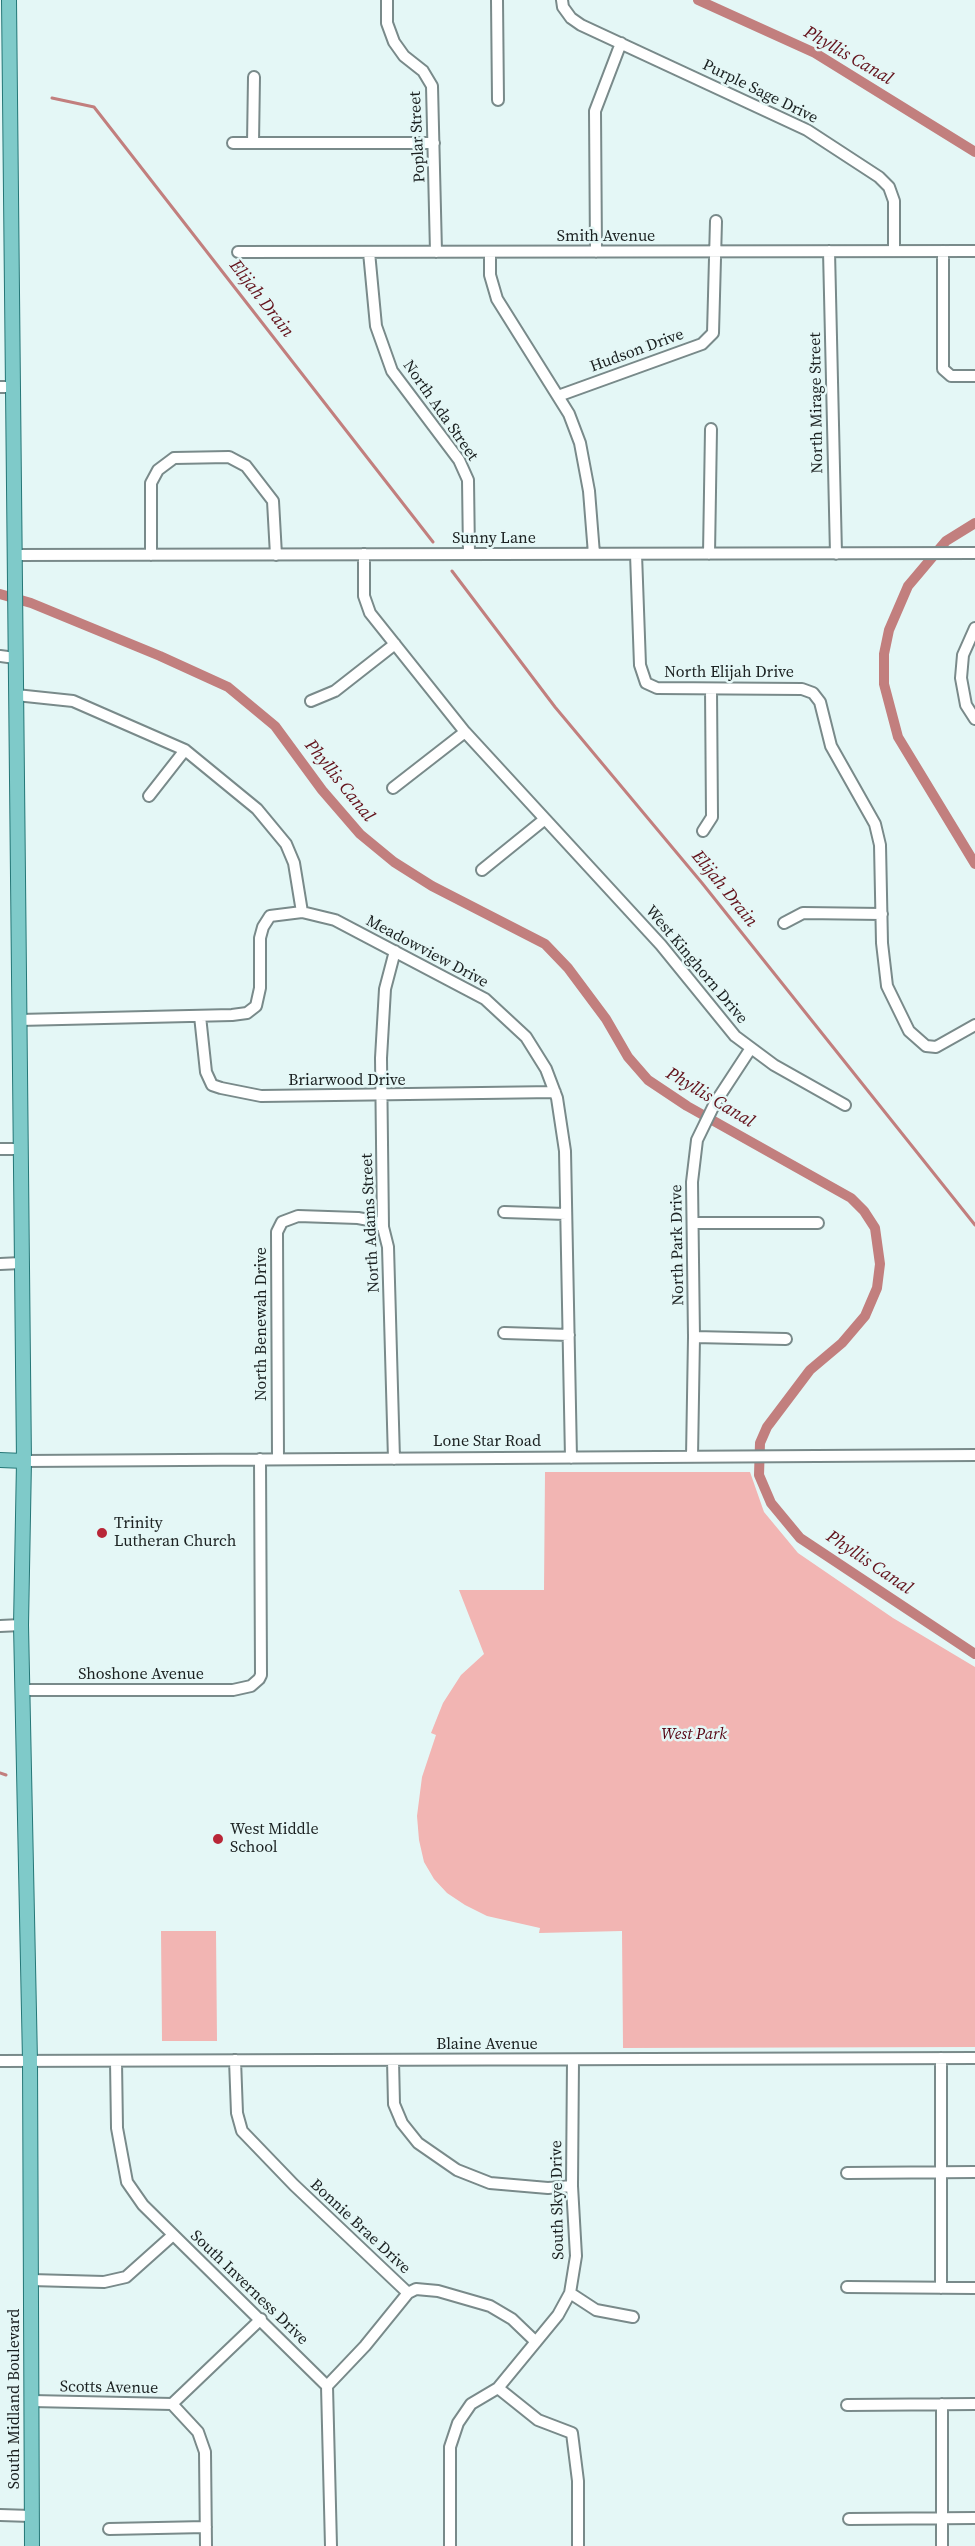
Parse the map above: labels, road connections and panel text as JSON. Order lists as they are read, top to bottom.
{
  "streets": {
    "main road": ["Lone Star Road", "South Midland Boulevard"],
    "street": [
      "Purple Sage Drive",
      "Poplar Street",
      "Smith Avenue",
      "Hudson Drive",
      "North Mirage Street",
      "North Ada Street",
      "Sunny Lane",
      "North Elijah Drive",
      "Meadowview Drive",
      "West Kinghorn Drive",
      "Briarwood Drive",
      "North Adams Street",
      "North Park Drive",
      "North Benewah Drive",
      "Shoshone Avenue",
      "Blaine Avenue",
      "South Skye Drive",
      "Bonnie Brae Drive",
      "South Inverness Drive",
      "Scotts Avenue"
    ]
  },
  "crossings": [
    ["Purple Sage Drive", "Smith Avenue"],
    ["Poplar Street", "Smith Avenue"],
    ["Smith Avenue", "Hudson Drive"],
    ["Smith Avenue", "North Mirage Street"],
    ["Smith Avenue", "North Ada Street"],
    ["North Mirage Street", "Sunny Lane"],
    ["North Ada Street", "Sunny Lane"],
    ["Sunny Lane", "North Elijah Drive"],
    ["Sunny Lane", "West Kinghorn Drive"],
    ["Sunny Lane", "South Midland Boulevard"],
    ["Meadowview Drive", "Briarwood Drive"],
    ["Meadowview Drive", "North Adams Street"],
    ["Meadowview Drive", "Lone Star Road"],
    ["West Kinghorn Drive", "North Park Drive"],
    ["Briarwood Drive", "North Adams Street"],
    ["North Adams Street", "North Benewah Drive"],
    ["North Adams Street", "Lone Star Road"],
    ["North Park Drive", "Lone Star Road"],
    ["North Benewah Drive", "Lone Star Road"],
    ["Lone Star Road", "Shoshone Avenue"],
    ["Lone Star Road", "South Midland Boulevard"],
    ["Shoshone Avenue", "South Midland Boulevard"],
    ["Blaine Avenue", "South Skye Drive"],
    ["Blaine Avenue", "Bonnie Brae Drive"],
    ["Blaine Avenue", "South Inverness Drive"],
    ["Blaine Avenue", "South Midland Boulevard"],
    ["South Skye Drive", "Bonnie Brae Drive"],
    ["South Inverness Drive", "Scotts Avenue"],
    ["Scotts Avenue", "South Midland Boulevard"]
  ],
  "water": ["Phyllis Canal", "Elijah Drain"],
  "parks": ["West Park"],
  "places": ["Trinity Lutheran Church", "West Middle School"]
}
